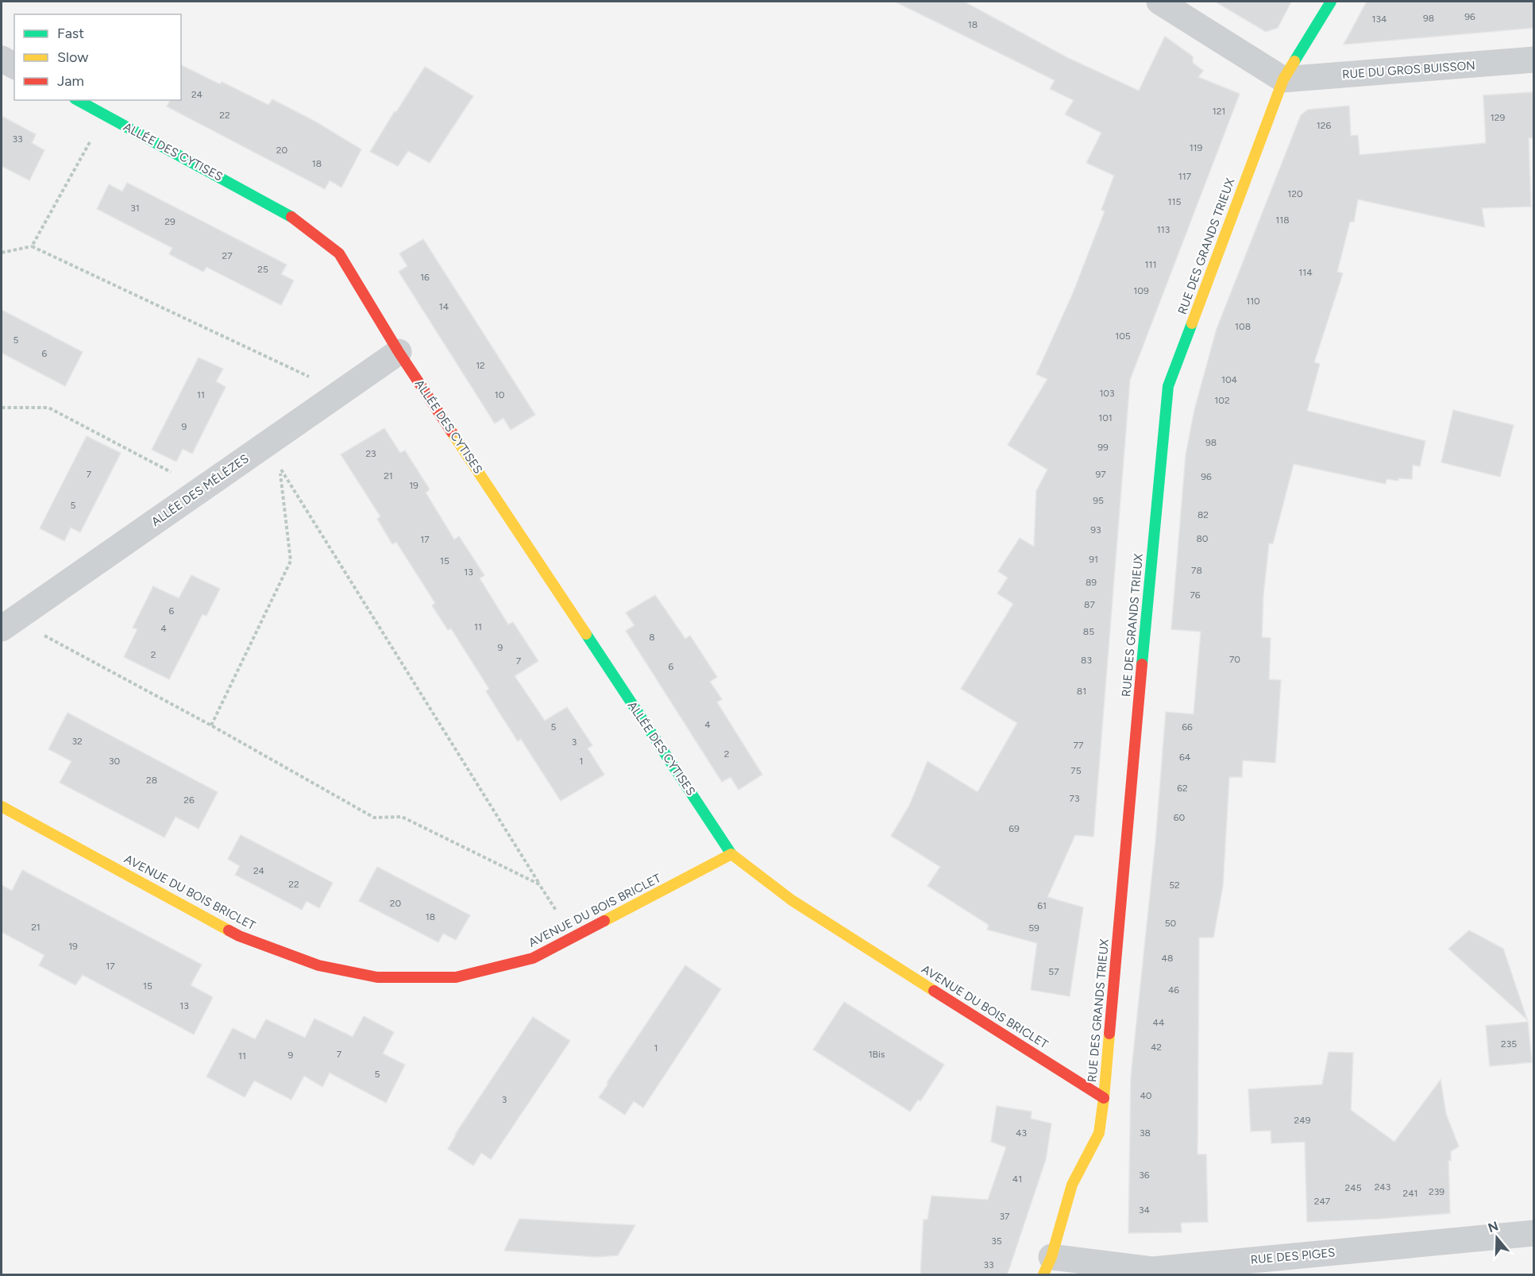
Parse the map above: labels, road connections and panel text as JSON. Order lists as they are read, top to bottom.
{
  "streets": {
    "street": [
      "RUE DU GROS BUISSON",
      "ALLÉE DES CYTISES",
      "RUE DES GRANDS TRIEUX",
      "ALLÉE DES MÉLÈZES",
      "AVENUE DU BOIS BRICLET",
      "RUE DES PIGES"
    ]
  },
  "crossings": [
    ["RUE DU GROS BUISSON", "RUE DES GRANDS TRIEUX"],
    ["ALLÉE DES CYTISES", "ALLÉE DES MÉLÈZES"],
    ["ALLÉE DES CYTISES", "AVENUE DU BOIS BRICLET"],
    ["RUE DES GRANDS TRIEUX", "AVENUE DU BOIS BRICLET"],
    ["RUE DES GRANDS TRIEUX", "RUE DES PIGES"]
  ],
  "house_numbers": [
    "96",
    "98",
    "134",
    "18",
    "24",
    "121",
    "22",
    "129",
    "126",
    "33",
    "119",
    "20",
    "18",
    "117",
    "120",
    "115",
    "31",
    "118",
    "29",
    "113",
    "27",
    "111",
    "25",
    "114",
    "16",
    "109",
    "110",
    "14",
    "108",
    "105",
    "5",
    "6",
    "12",
    "104",
    "103",
    "11",
    "10",
    "102",
    "101",
    "9",
    "98",
    "99",
    "23",
    "7",
    "97",
    "21",
    "96",
    "19",
    "95",
    "5",
    "82",
    "93",
    "80",
    "17",
    "91",
    "15",
    "78",
    "13",
    "89",
    "76",
    "87",
    "6",
    "11",
    "4",
    "85",
    "8",
    "9",
    "2",
    "70",
    "83",
    "7",
    "6",
    "81",
    "4",
    "5",
    "66",
    "32",
    "3",
    "77",
    "2",
    "64",
    "30",
    "1",
    "75",
    "28",
    "62",
    "73",
    "26",
    "60",
    "69",
    "24",
    "22",
    "52",
    "20",
    "61",
    "18",
    "50",
    "21",
    "59",
    "19",
    "48",
    "17",
    "57",
    "15",
    "46",
    "13",
    "44",
    "235",
    "42",
    "1",
    "7",
    "1Bis",
    "9",
    "11",
    "5",
    "40",
    "3",
    "249",
    "43",
    "38",
    "36",
    "41",
    "243",
    "245",
    "239",
    "241",
    "247",
    "34",
    "37",
    "35",
    "33"
  ],
  "legend": ["Fast", "Slow", "Jam"],
  "north": "top"
}
